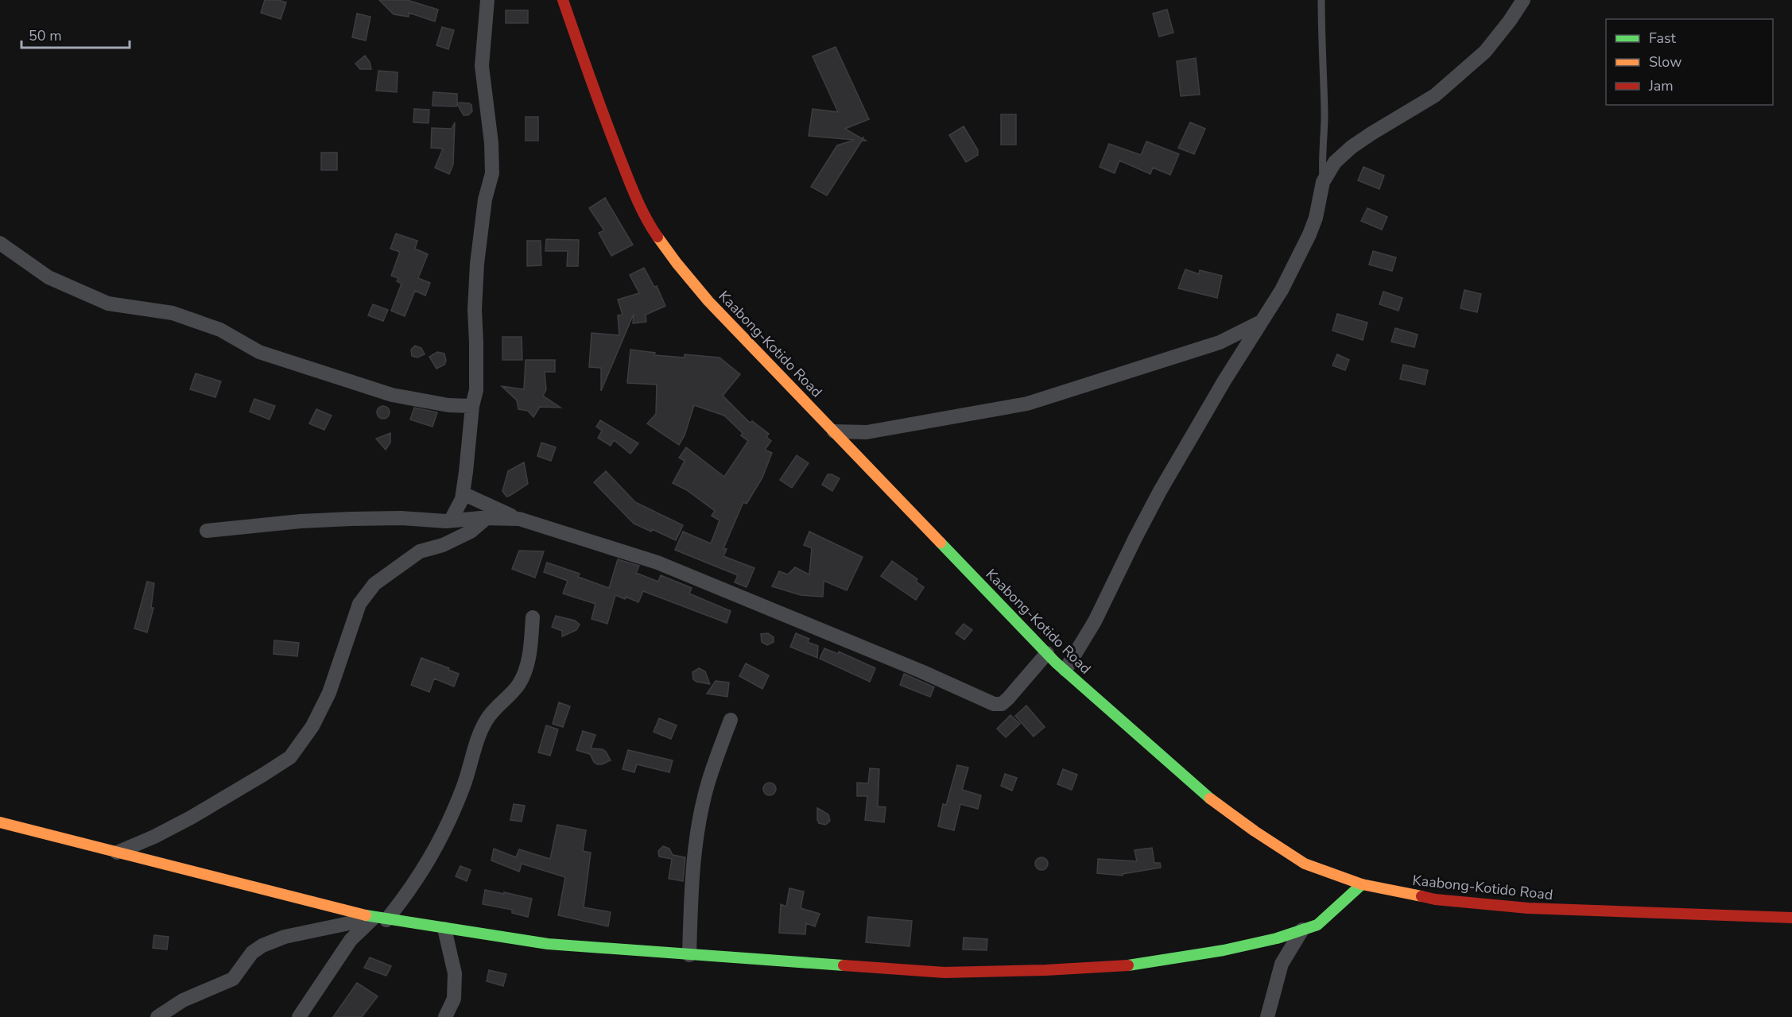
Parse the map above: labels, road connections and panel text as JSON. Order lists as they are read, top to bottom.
{
  "streets": {
    "main road": ["Kaabong-Kotido Road"]
  },
  "legend": ["Fast", "Slow", "Jam"],
  "scale_bar": "50 m"
}
